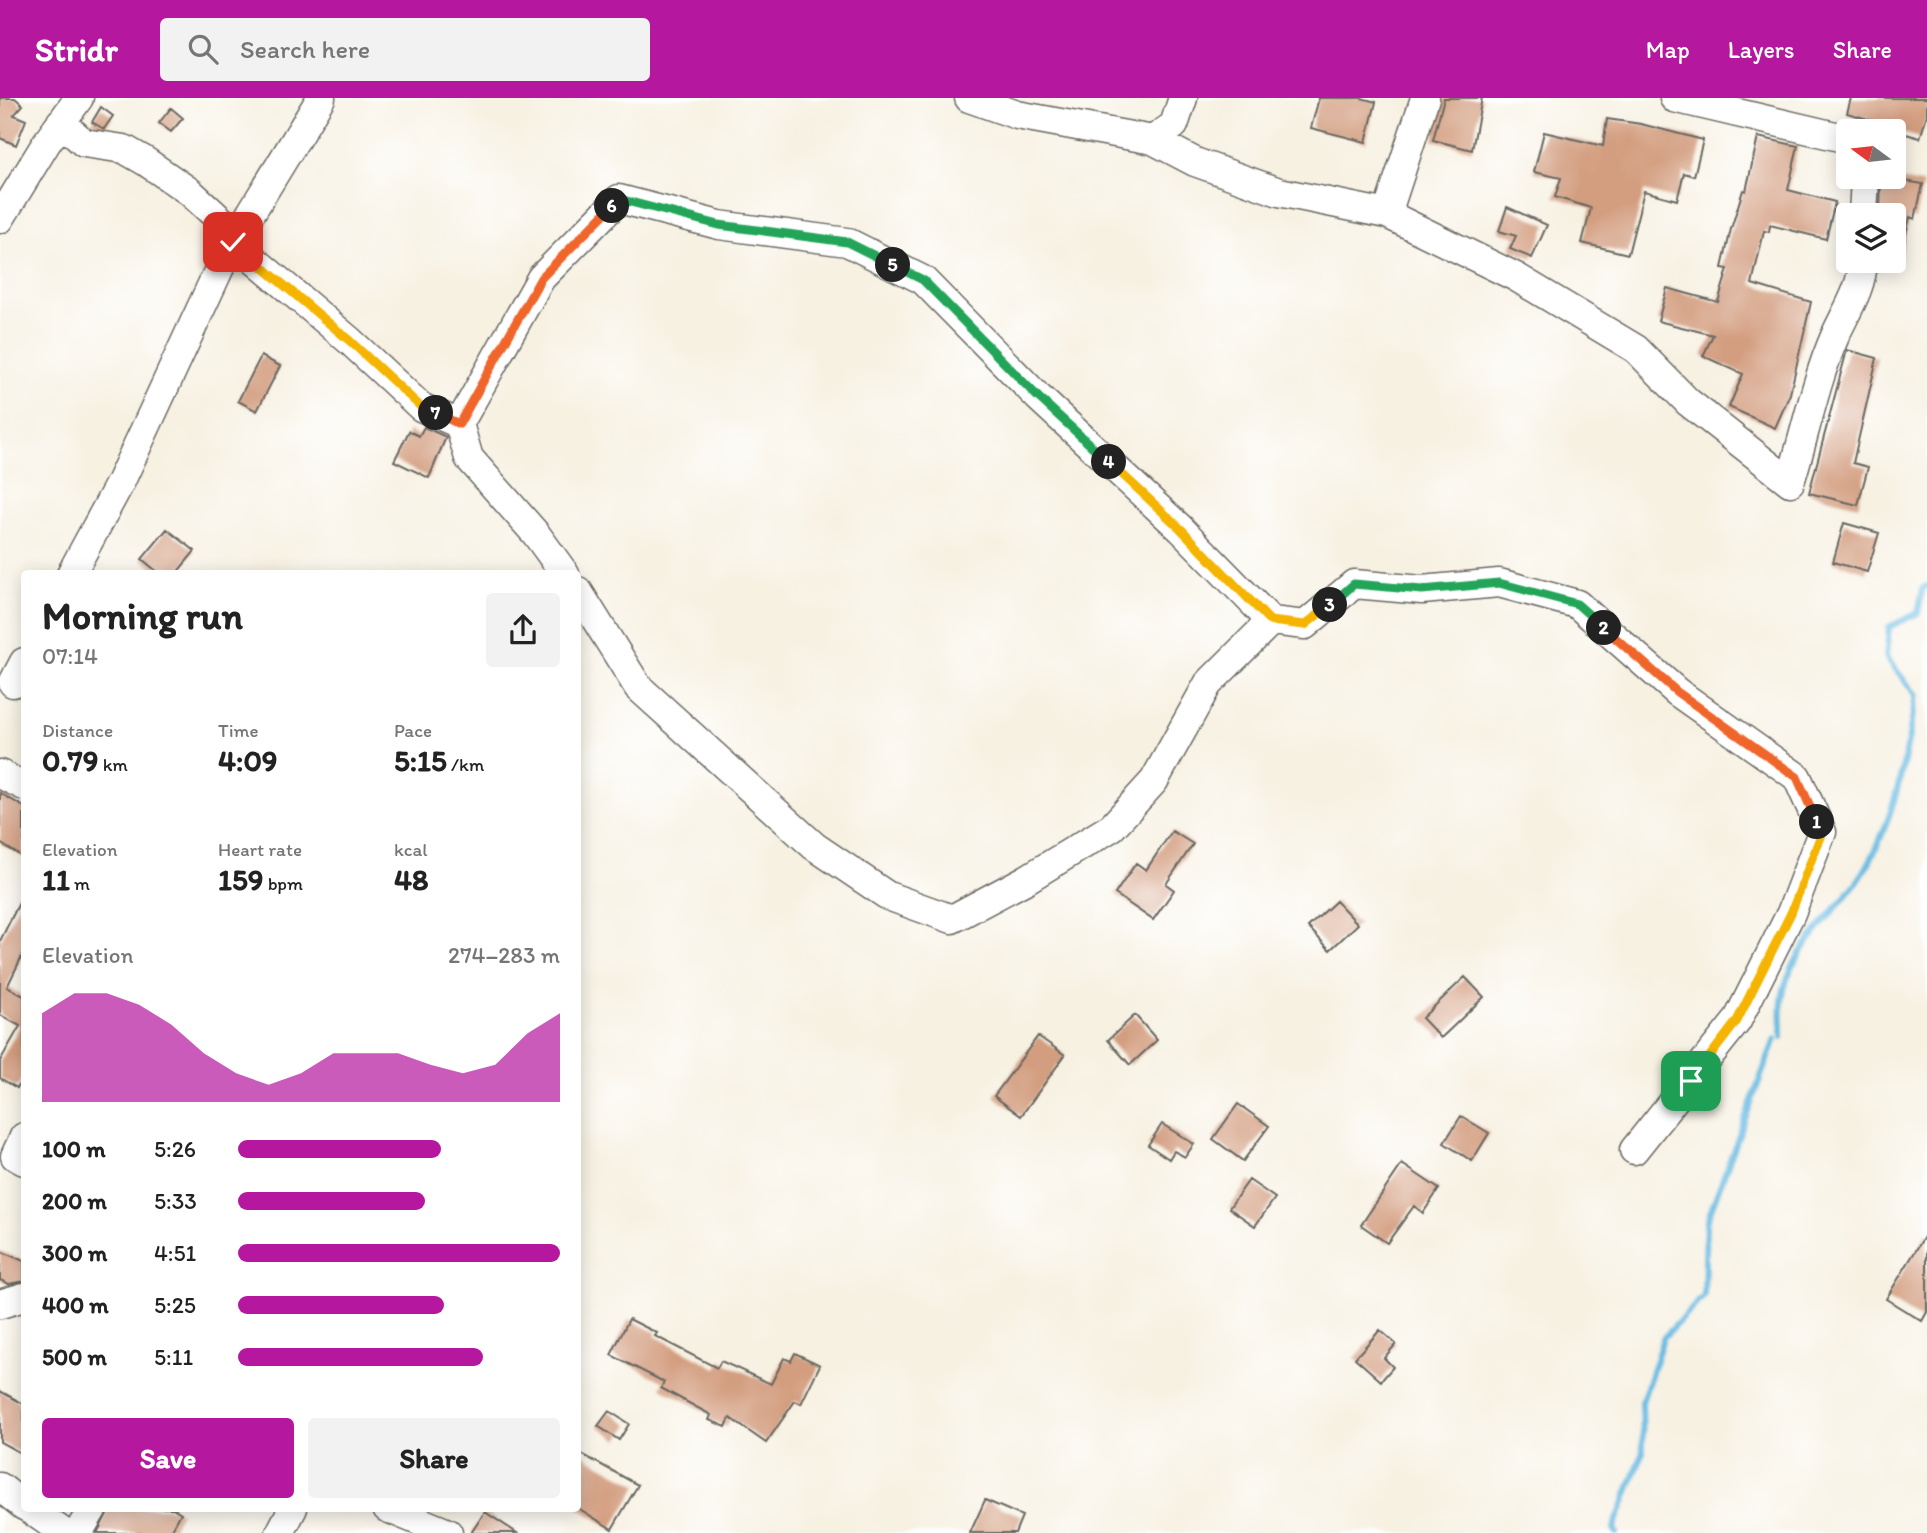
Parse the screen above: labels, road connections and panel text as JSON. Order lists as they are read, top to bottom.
{
  "north": "left",
  "page": {
    "header": "Stridr",
    "search": "Search here",
    "nav": ["Map", "Layers", "Share"],
    "pins": [
      "6",
      "5",
      "7",
      "4",
      "3",
      "2",
      "1"
    ],
    "heading": ["Morning run", "07:14"],
    "stats": [
      ["Distance", "0.79 km"],
      ["Time", "4:09"],
      ["Pace", "5:15 /km"],
      ["Elevation", "11 m"],
      ["Heart rate", "159 bpm"],
      ["kcal", "48"]
    ],
    "chart": ["Elevation", "274–283 m"],
    "list": [
      {
        "name": "100 m",
        "note": "5:26"
      },
      {
        "name": "200 m",
        "note": "5:33"
      },
      {
        "name": "300 m",
        "note": "4:51"
      },
      {
        "name": "400 m",
        "note": "5:25"
      },
      {
        "name": "500 m",
        "note": "5:11"
      }
    ],
    "buttons": ["Save", "Share"]
  }
}
